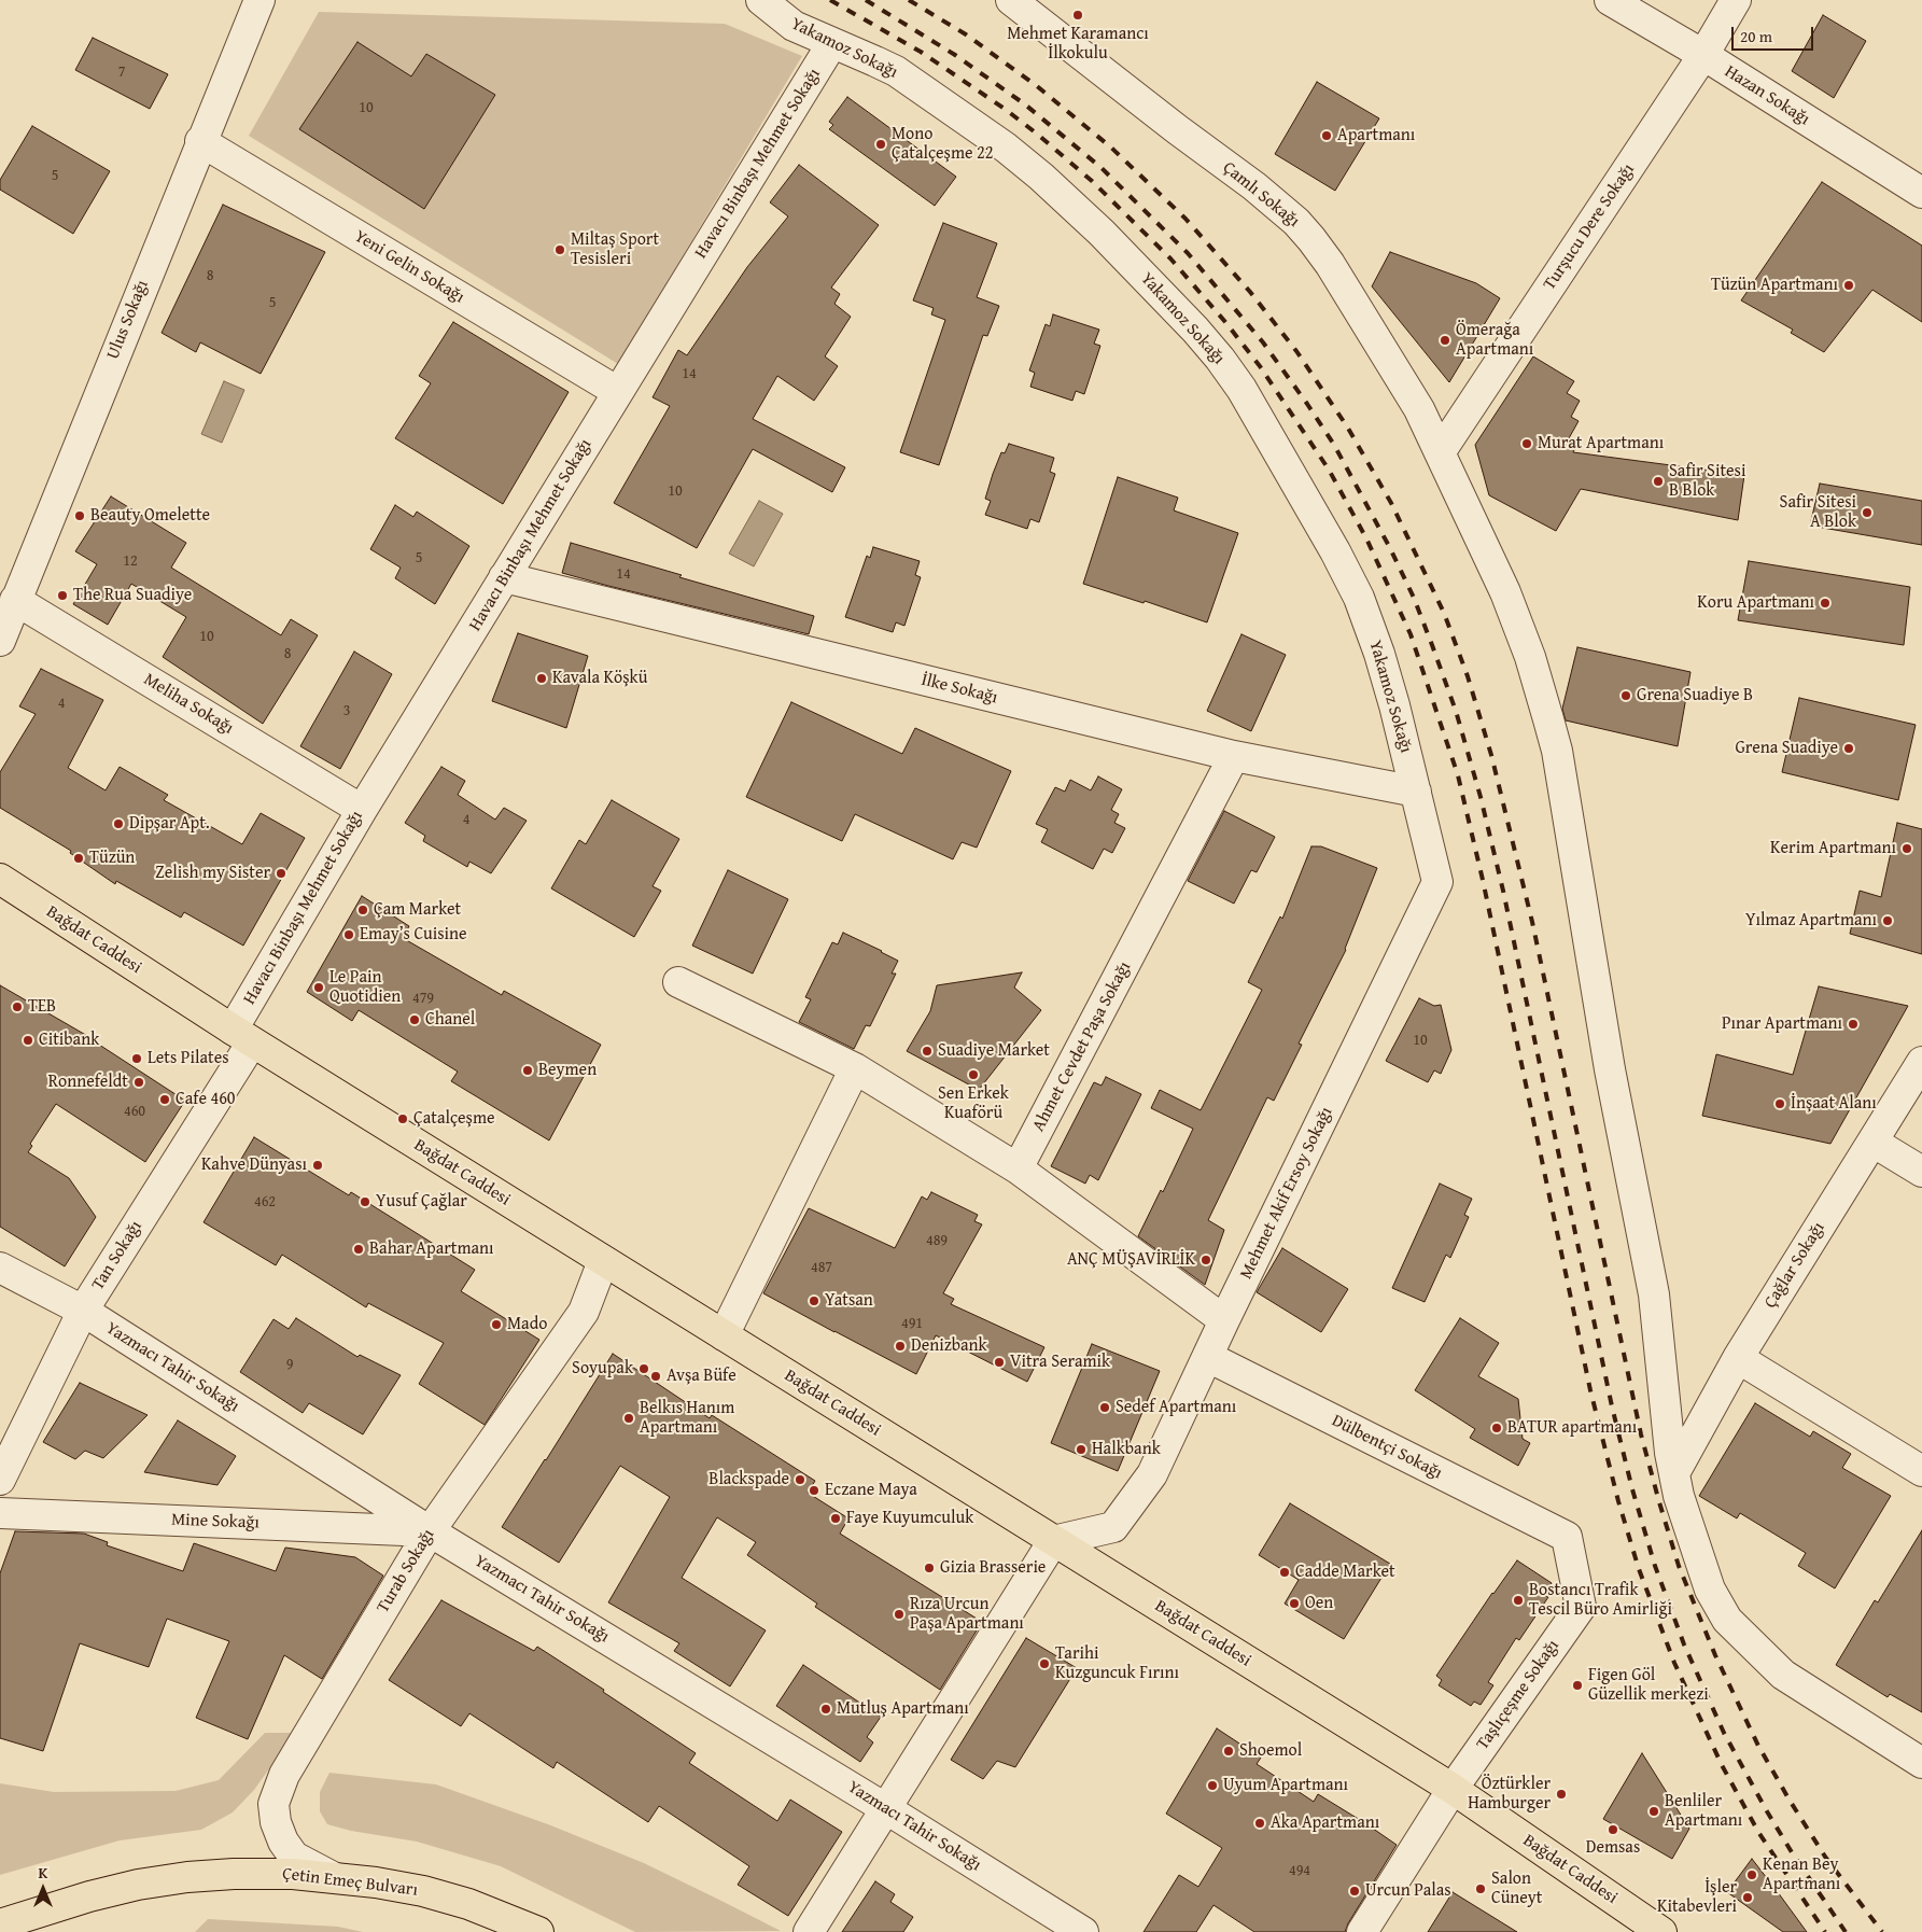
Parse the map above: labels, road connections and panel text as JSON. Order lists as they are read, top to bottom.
{
  "streets": {
    "main road": ["Bağdat Caddesi", "Çetin Emeç Bulvarı"],
    "street": [
      "Yakamoz Sokağı",
      "Hazan Sokağı",
      "Havacı Binbaşı Mehmet Sokağı",
      "Çamlı Sokağı",
      "Turşucu Dere Sokağı",
      "Yeni Gelin Sokağı",
      "Ulus Sokağı",
      "İlke Sokağı",
      "Meliha Sokağı",
      "Ahmet Cevdet Paşa Sokağı",
      "Mehmet Akif Ersoy Sokağı",
      "Tan Sokağı",
      "Çağlar Sokağı",
      "Yazmacı Tahir Sokağı",
      "Dülbentçi Sokağı",
      "Mine Sokağı",
      "Turab Sokağı",
      "Taşlıçeşme Sokağı"
    ]
  },
  "crossings": [
    ["Yakamoz Sokağı", "Havacı Binbaşı Mehmet Sokağı"],
    ["Yakamoz Sokağı", "İlke Sokağı"],
    ["Yakamoz Sokağı", "Mehmet Akif Ersoy Sokağı"],
    ["Hazan Sokağı", "Turşucu Dere Sokağı"],
    ["Havacı Binbaşı Mehmet Sokağı", "Yeni Gelin Sokağı"],
    ["Havacı Binbaşı Mehmet Sokağı", "İlke Sokağı"],
    ["Havacı Binbaşı Mehmet Sokağı", "Meliha Sokağı"],
    ["Havacı Binbaşı Mehmet Sokağı", "Bağdat Caddesi"],
    ["Havacı Binbaşı Mehmet Sokağı", "Tan Sokağı"],
    ["Çamlı Sokağı", "Turşucu Dere Sokağı"],
    ["Çamlı Sokağı", "Çağlar Sokağı"],
    ["Yeni Gelin Sokağı", "Ulus Sokağı"],
    ["Ulus Sokağı", "Meliha Sokağı"],
    ["İlke Sokağı", "Ahmet Cevdet Paşa Sokağı"],
    ["İlke Sokağı", "Mehmet Akif Ersoy Sokağı"],
    ["Bağdat Caddesi", "Mehmet Akif Ersoy Sokağı"],
    ["Bağdat Caddesi", "Tan Sokağı"],
    ["Bağdat Caddesi", "Turab Sokağı"],
    ["Bağdat Caddesi", "Taşlıçeşme Sokağı"],
    ["Mehmet Akif Ersoy Sokağı", "Dülbentçi Sokağı"],
    ["Tan Sokağı", "Yazmacı Tahir Sokağı"],
    ["Yazmacı Tahir Sokağı", "Mine Sokağı"],
    ["Yazmacı Tahir Sokağı", "Turab Sokağı"],
    ["Dülbentçi Sokağı", "Taşlıçeşme Sokağı"],
    ["Mine Sokağı", "Turab Sokağı"],
    ["Turab Sokağı", "Çetin Emeç Bulvarı"]
  ],
  "places": [
    "Mehmet Karamancı İlkokulu",
    "Apartmanı",
    "Mono Çatalçeşme 22",
    "Miltaş Sport Tesisleri",
    "Tüzün Apartmanı",
    "Ömerağa Apartmanı",
    "Murat Apartmanı",
    "Safir Sitesi B Blok",
    "Safir Sitesi A Blok",
    "Beauty Omelette",
    "The Rua Suadiye",
    "Koru Apartmanı",
    "Kavala Köşkü",
    "Grena Suadiye B",
    "Grena Suadiye",
    "Dipşar Apt.",
    "Kerim Apartmanı",
    "Tüzün",
    "Zelish my Sister",
    "Çam Market",
    "Yılmaz Apartmanı",
    "Emay’s Cuisine",
    "Le Pain Quotidien",
    "TEB",
    "Chanel",
    "Pınar Apartmanı",
    "Citibank",
    "Suadiye Market",
    "Lets Pilates",
    "Beymen",
    "Sen Erkek Kuaförü",
    "Ronnefeldt",
    "Cafe 460",
    "İnşaat Alanı",
    "Çatalçeşme",
    "Kahve Dünyası",
    "Yusuf Çağlar",
    "Bahar Apartmanı",
    "ANÇ MÜŞAVİRLİK",
    "Yatsan",
    "Mado",
    "Denizbank",
    "Vitra Seramik",
    "Soyupak",
    "Avşa Büfe",
    "Sedef Apartmanı",
    "Belkıs Hanım Apartmanı",
    "BATUR apartmanı",
    "Halkbank",
    "Blackspade",
    "Eczane Maya",
    "Faye Kuyumculuk",
    "Gizia Brasserie",
    "Cadde Market",
    "Bostancı Trafik Tescil Büro Amirliği",
    "Oen",
    "Rıza Urcun Paşa Apartmanı",
    "Tarihi Kuzguncuk Fırını",
    "Figen Göl Güzellik merkezi",
    "Mutluş Apartmanı",
    "Shoemol",
    "Uyum Apartmanı",
    "Öztürkler Hamburger",
    "Benliler Apartmanı",
    "Aka Apartmanı",
    "Demsas",
    "Kenan Bey Apartmanı",
    "Salon Cüneyt",
    "Urcun Palas",
    "İşler Kitabevleri"
  ],
  "house_numbers": [
    "7",
    "10",
    "5",
    "8",
    "5",
    "14",
    "10",
    "5",
    "12",
    "14",
    "10",
    "8",
    "4",
    "3",
    "4",
    "479",
    "10",
    "460",
    "462",
    "489",
    "487",
    "491",
    "9",
    "494"
  ],
  "scale_bar": "20 m",
  "north": "top"
}
